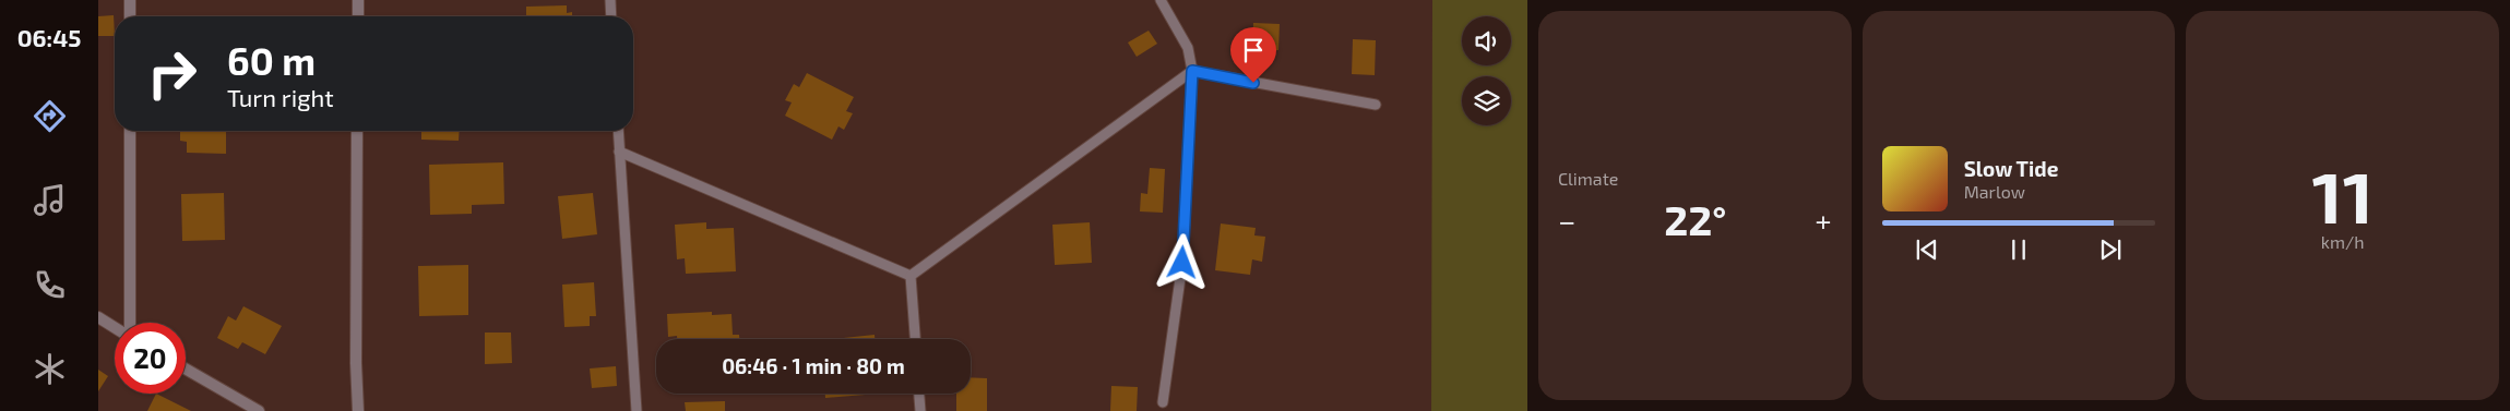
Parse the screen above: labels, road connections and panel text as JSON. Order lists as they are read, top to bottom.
{
  "page": {
    "tabs": "06:45",
    "tile": [
      "Climate",
      ["11", "km/h"]
    ],
    "turn": ["60 m", "Turn right"],
    "song": ["Slow Tide", "Marlow"],
    "heat": ["−", "22°", "+"],
    "limit": "20",
    "trip": "06:46 · 1 min · 80 m"
  }
}
